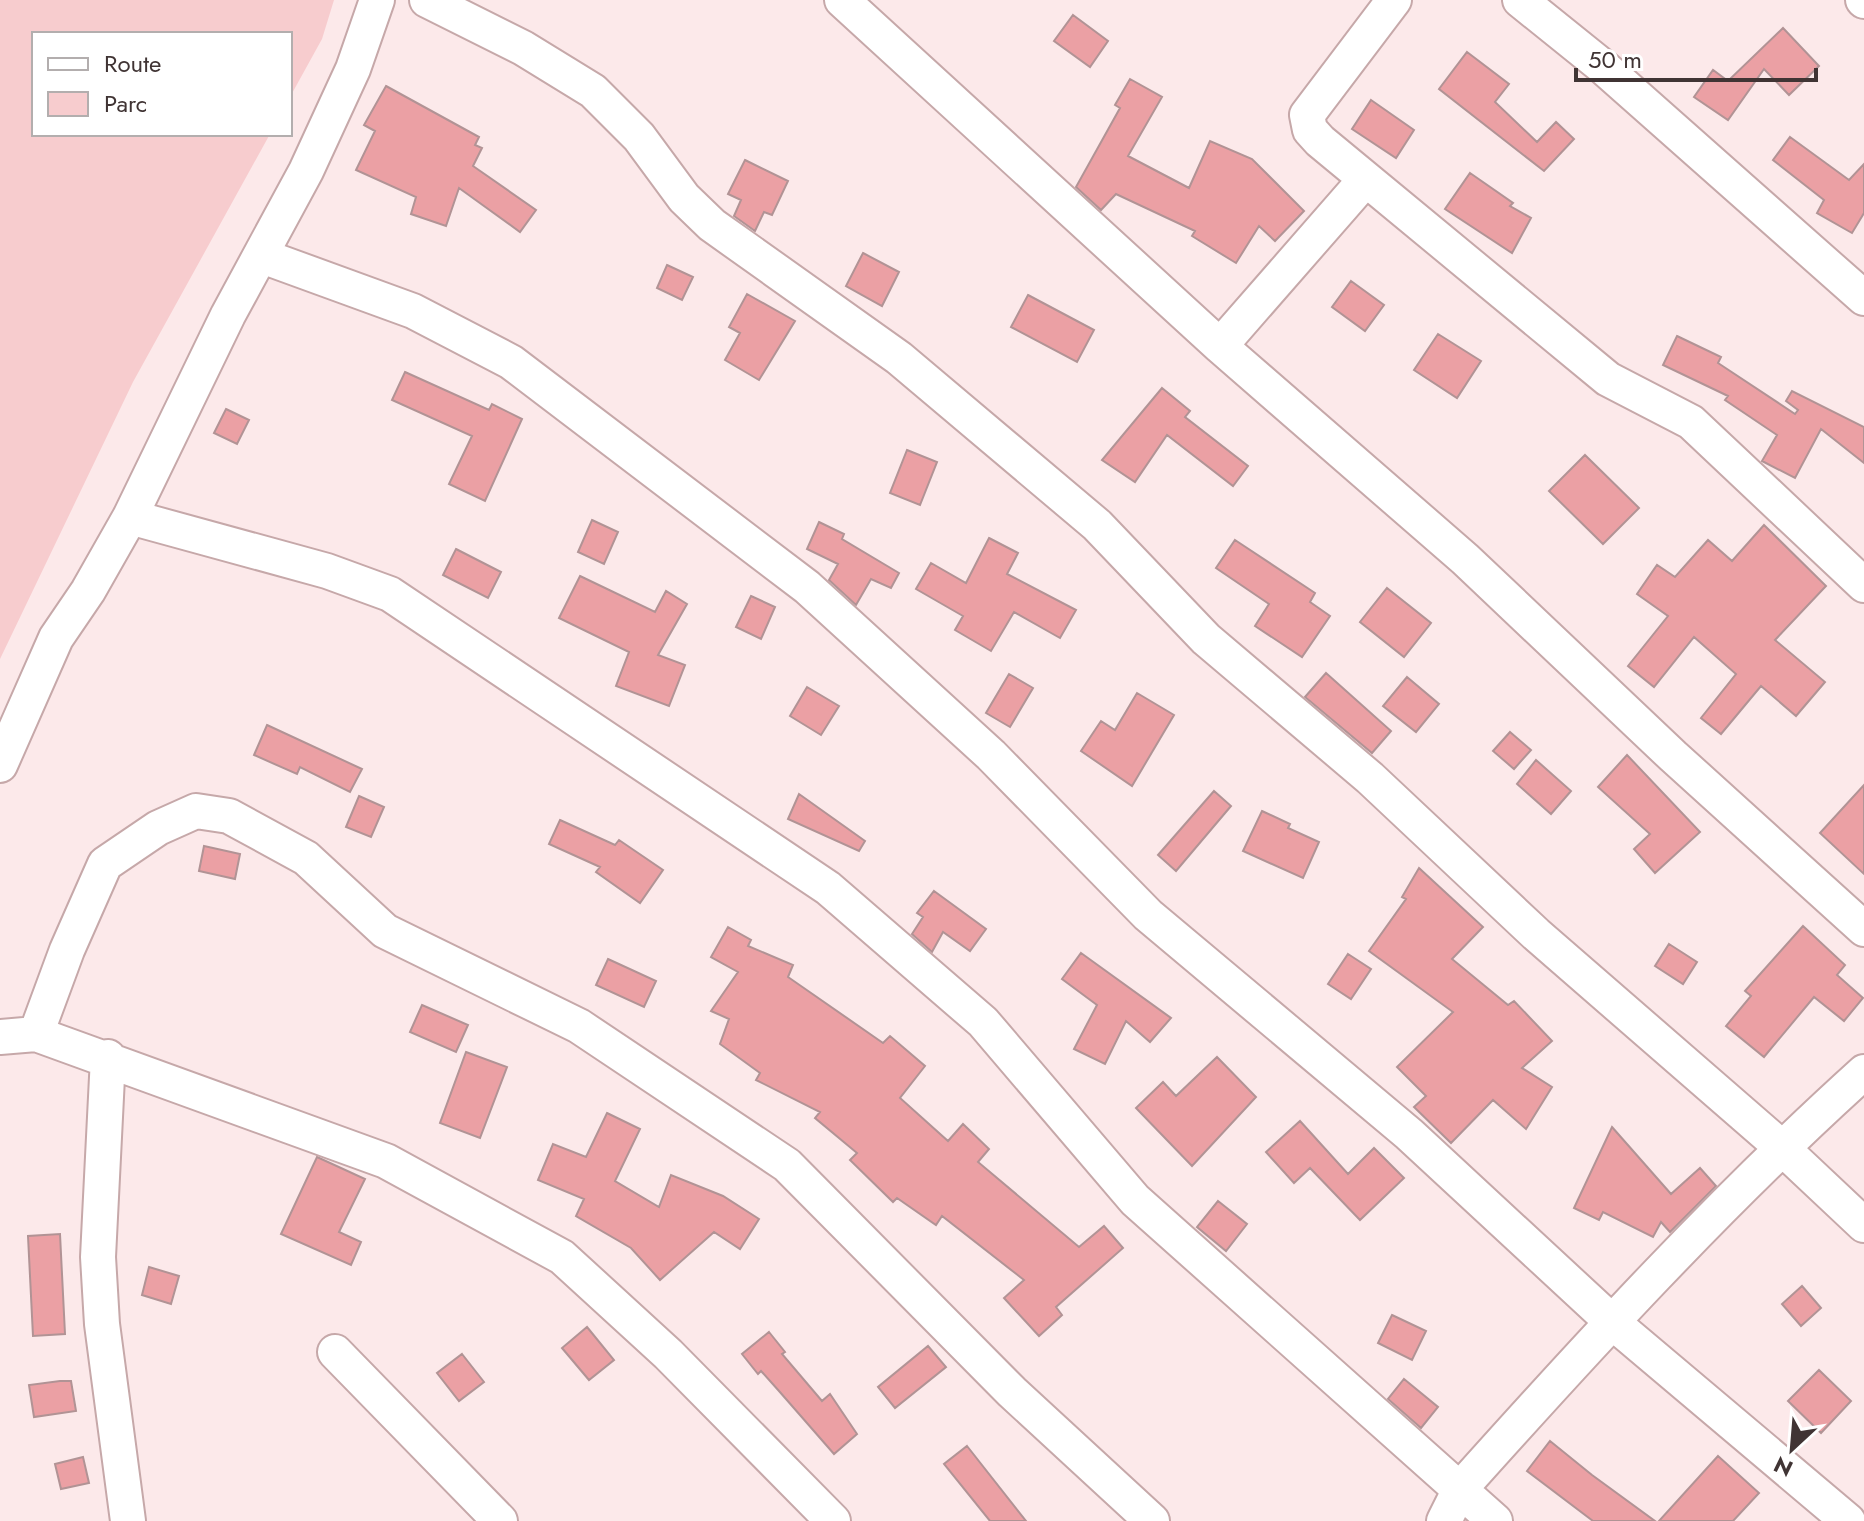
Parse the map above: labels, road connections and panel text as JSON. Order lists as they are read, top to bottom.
{
  "legend": ["Route", "Parc"],
  "scale_bar": "50 m",
  "north": "bottom left"
}
